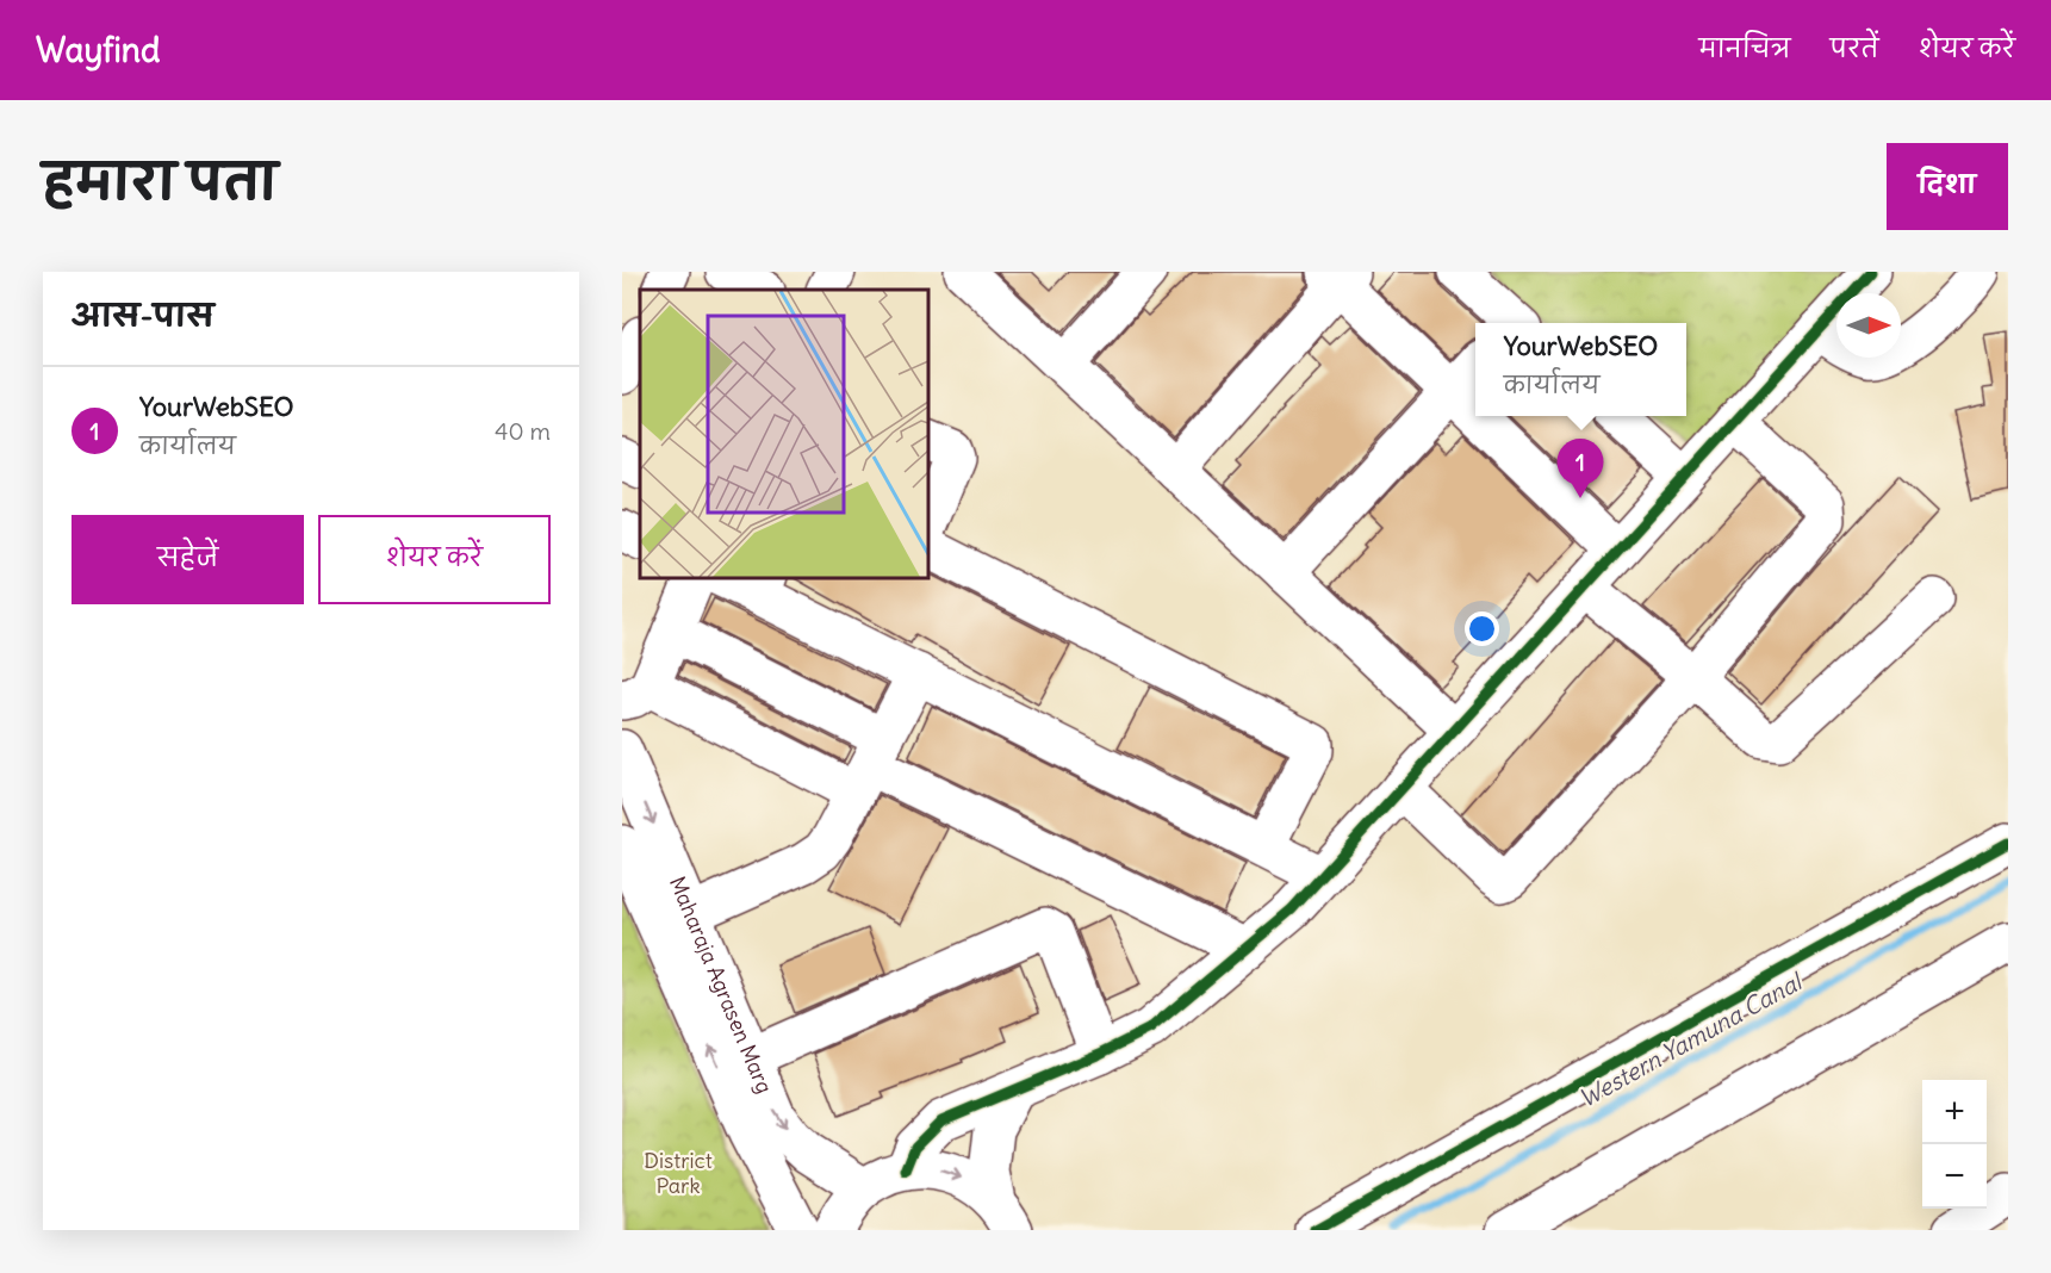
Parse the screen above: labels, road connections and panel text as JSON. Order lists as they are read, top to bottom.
{
  "streets": {
    "street": ["Maharaja Agrasen Marg"]
  },
  "water": ["Western Yamuna Canal"],
  "parks": ["District Park"],
  "north": "right",
  "page": {
    "header": "Wayfind",
    "nav": ["मानचित्र", "परतें", "शेयर करें"],
    "title": "हमारा पता",
    "buttons": [
      "दिशा",
      ["सहेजें", "शेयर करें"]
    ],
    "heading": "आस-पास",
    "popup": ["YourWebSEO", "कार्यालय"],
    "list": [
      {
        "mark": "1",
        "name": "YourWebSEO",
        "note": "कार्यालय",
        "value": "40 m"
      }
    ],
    "pins": "1",
    "map_buttons": ["+", "−"]
  }
}
